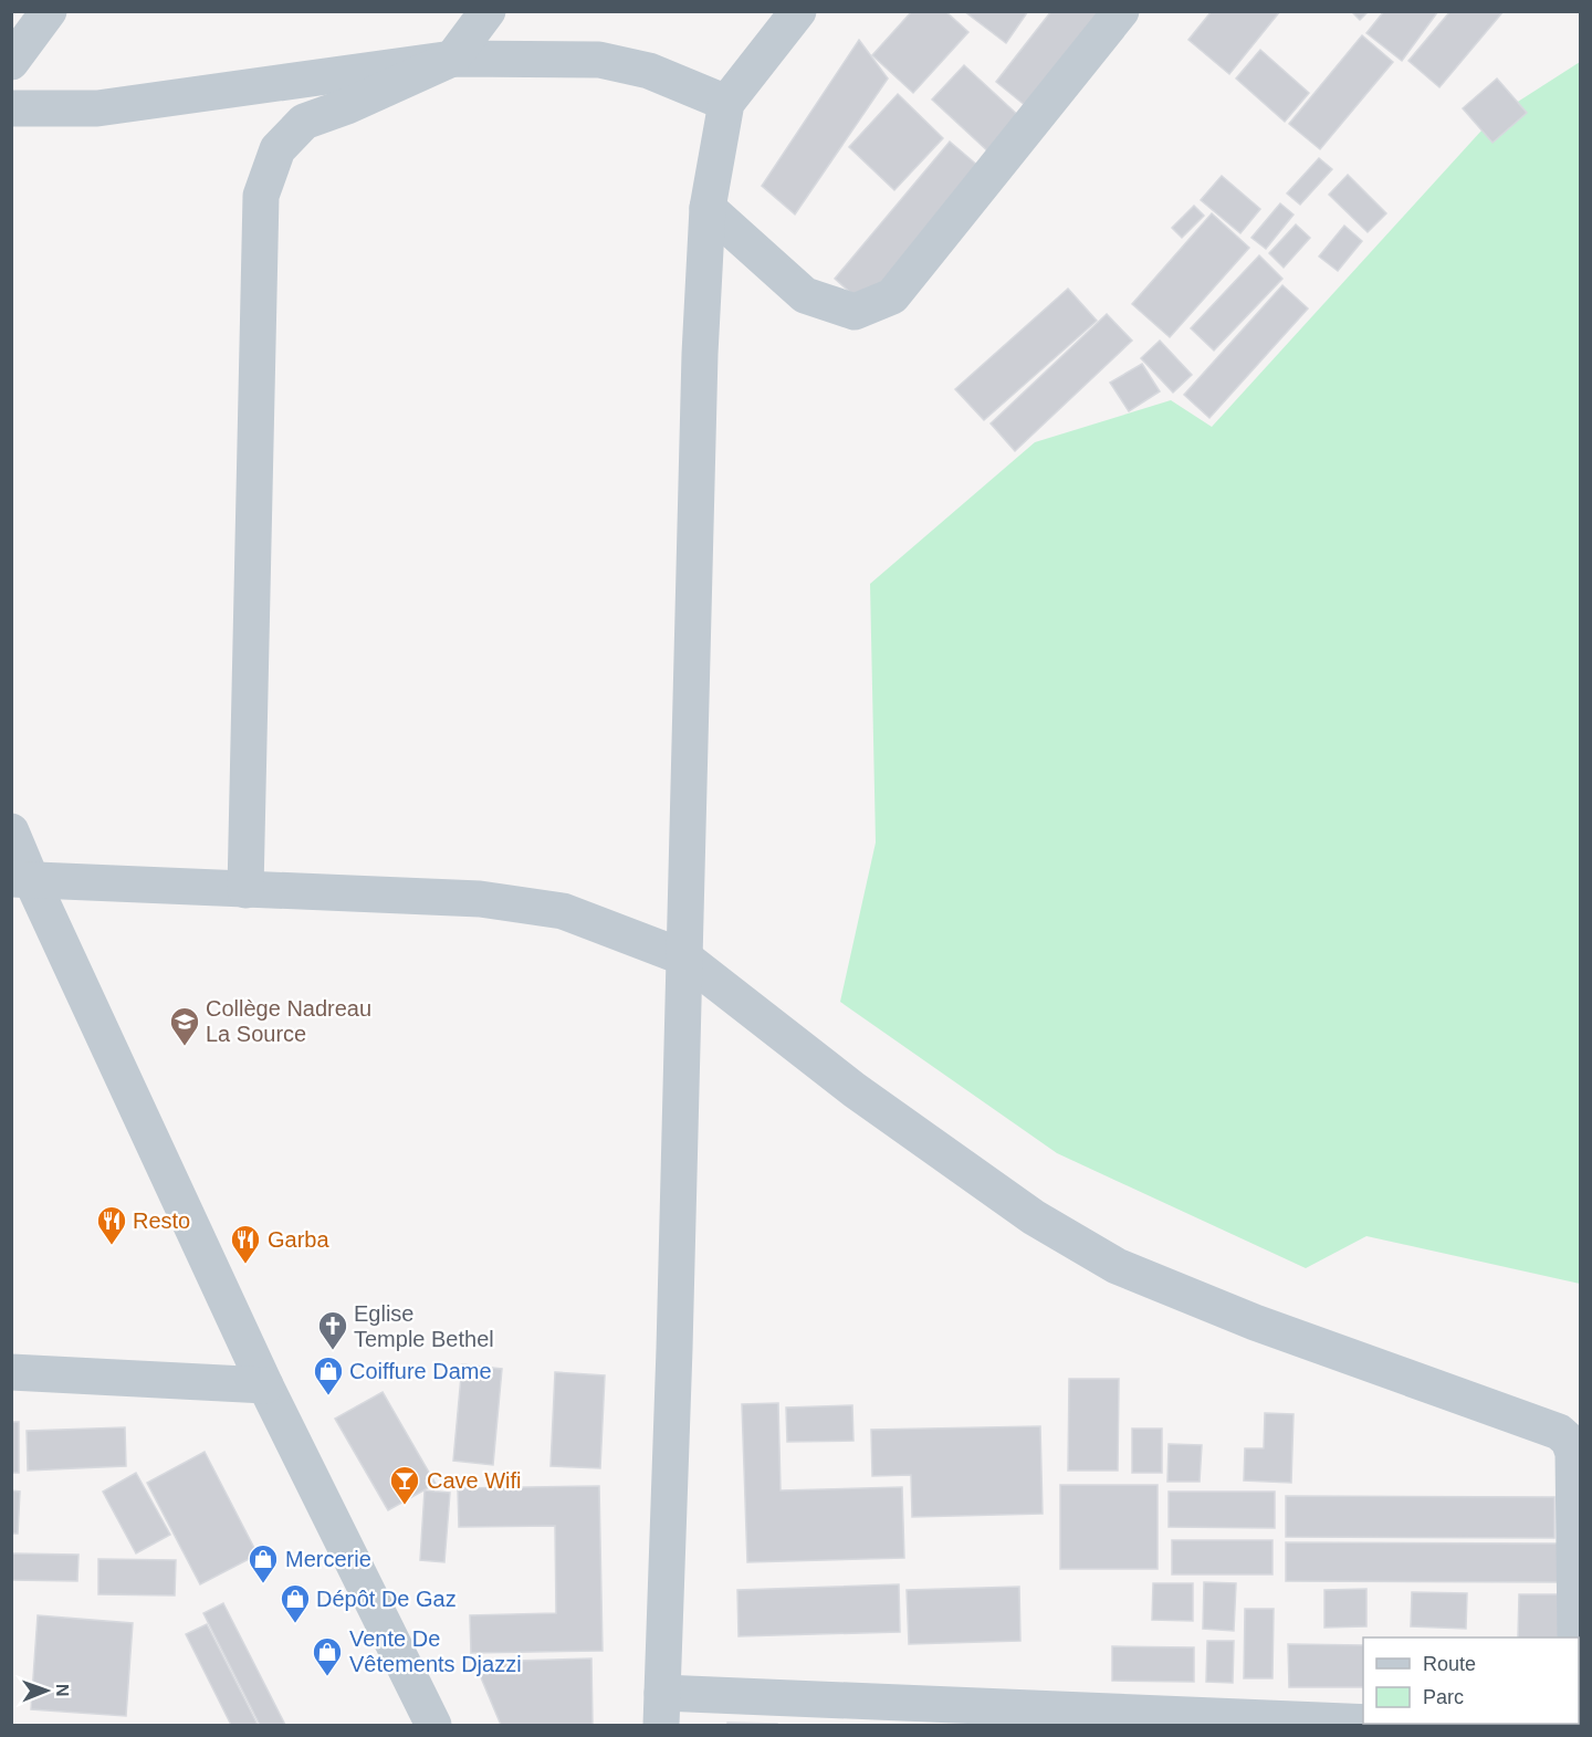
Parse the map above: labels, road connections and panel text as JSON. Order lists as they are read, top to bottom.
{
  "places": {
    "school or university": ["Collège Nadreau La Source"],
    "restaurant": ["Resto", "Garba"],
    "church": ["Eglise Temple Bethel"],
    "shop": [
      "Coiffure Dame",
      "Mercerie",
      "Dépôt De Gaz",
      "Vente De Vêtements Djazzi"
    ],
    "bar": ["Cave Wifi"]
  },
  "legend": ["Route", "Parc"],
  "north": "right"
}
